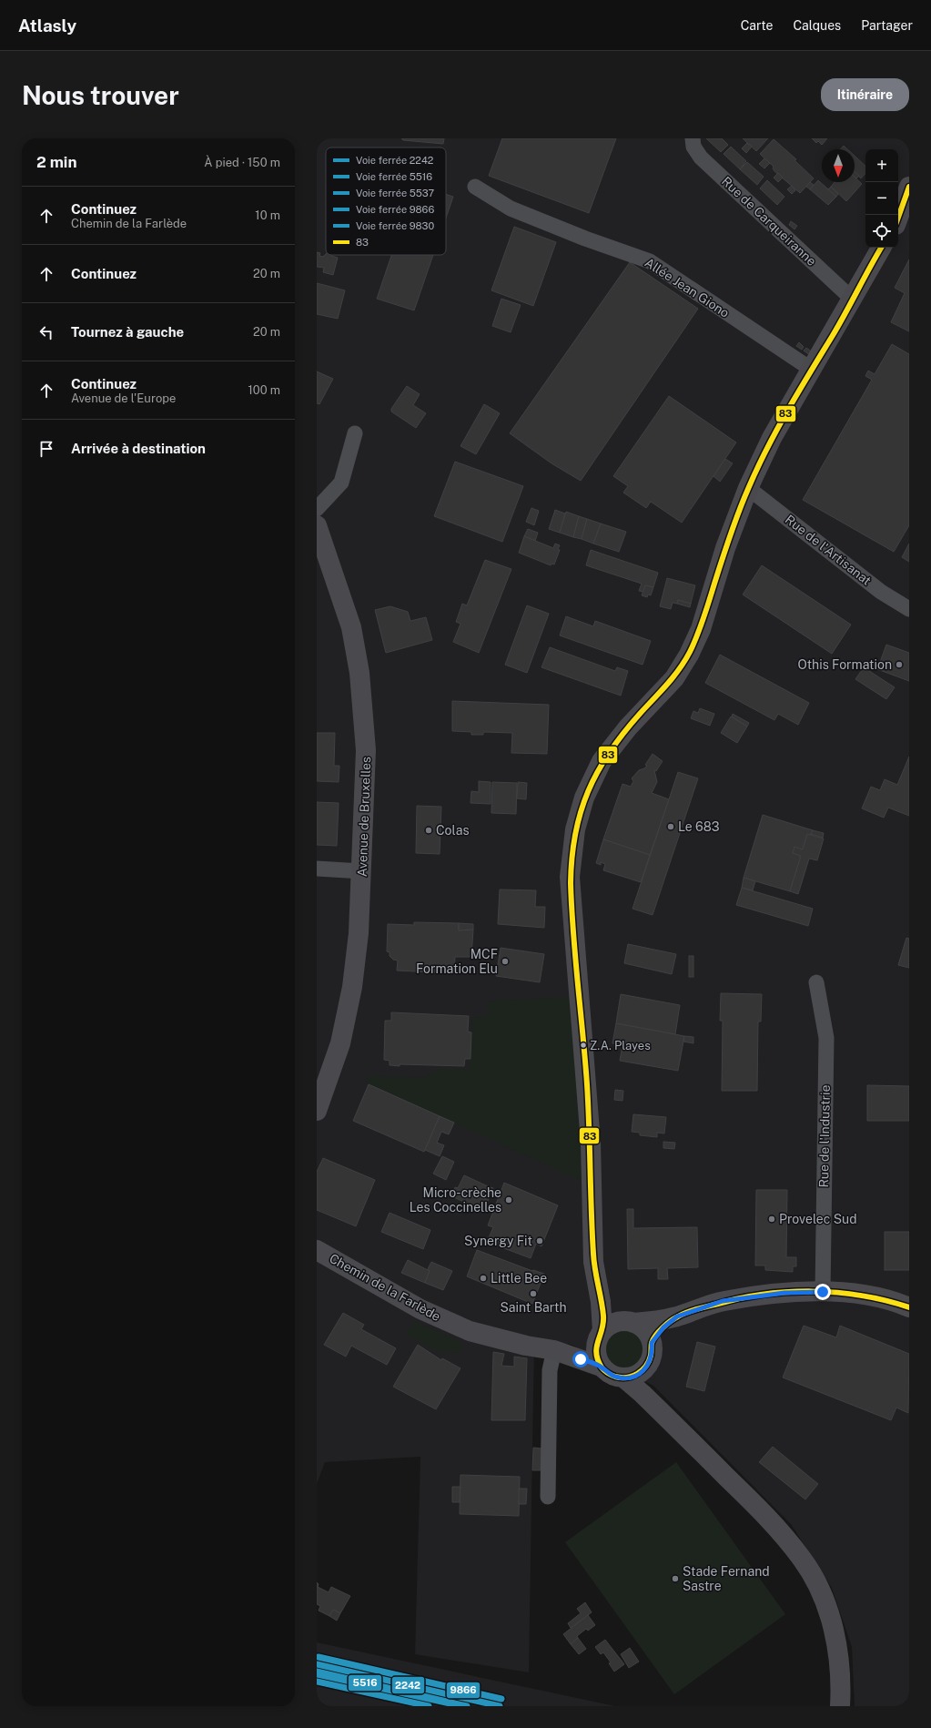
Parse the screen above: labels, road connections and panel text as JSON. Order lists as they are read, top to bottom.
{
  "streets": {
    "street": [
      "Rue de Carqueiranne",
      "Allée Jean Giono",
      "Rue de l'Artisanat",
      "Avenue de Bruxelles",
      "Rue de l'Industrie",
      "Chemin de la Farlède"
    ]
  },
  "places": [
    "Othis Formation",
    "Le 683",
    "Colas",
    "MCF Formation Elu",
    "Z.A. Playes",
    "Micro-crèche Les Coccinelles",
    "Provelec Sud",
    "Synergy Fit",
    "Little Bee",
    "Saint Barth",
    "Stade Fernand Sastre"
  ],
  "lines": [
    "transit line 83",
    "rail line 9866",
    "rail line 2242",
    "rail line 5516",
    "rail line 5537",
    "rail line 9830"
  ],
  "legend": [
    "Voie ferrée 2242",
    "Voie ferrée 5516",
    "Voie ferrée 5537",
    "Voie ferrée 9866",
    "Voie ferrée 9830",
    "83"
  ],
  "north": "bottom",
  "page": {
    "header": "Atlasly",
    "nav": ["Carte", "Calques", "Partager"],
    "buttons": "Itinéraire",
    "title": "Nous trouver",
    "heading": ["2 min", "À pied · 150 m"],
    "map_buttons": ["+", "−"],
    "list": [
      ["Continuez", "Chemin de la Farlède", "10 m"],
      ["Continuez", "20 m"],
      ["Tournez à gauche", "20 m"],
      ["Continuez", "Avenue de l'Europe", "100 m"],
      "Arrivée à destination"
    ]
  }
}
